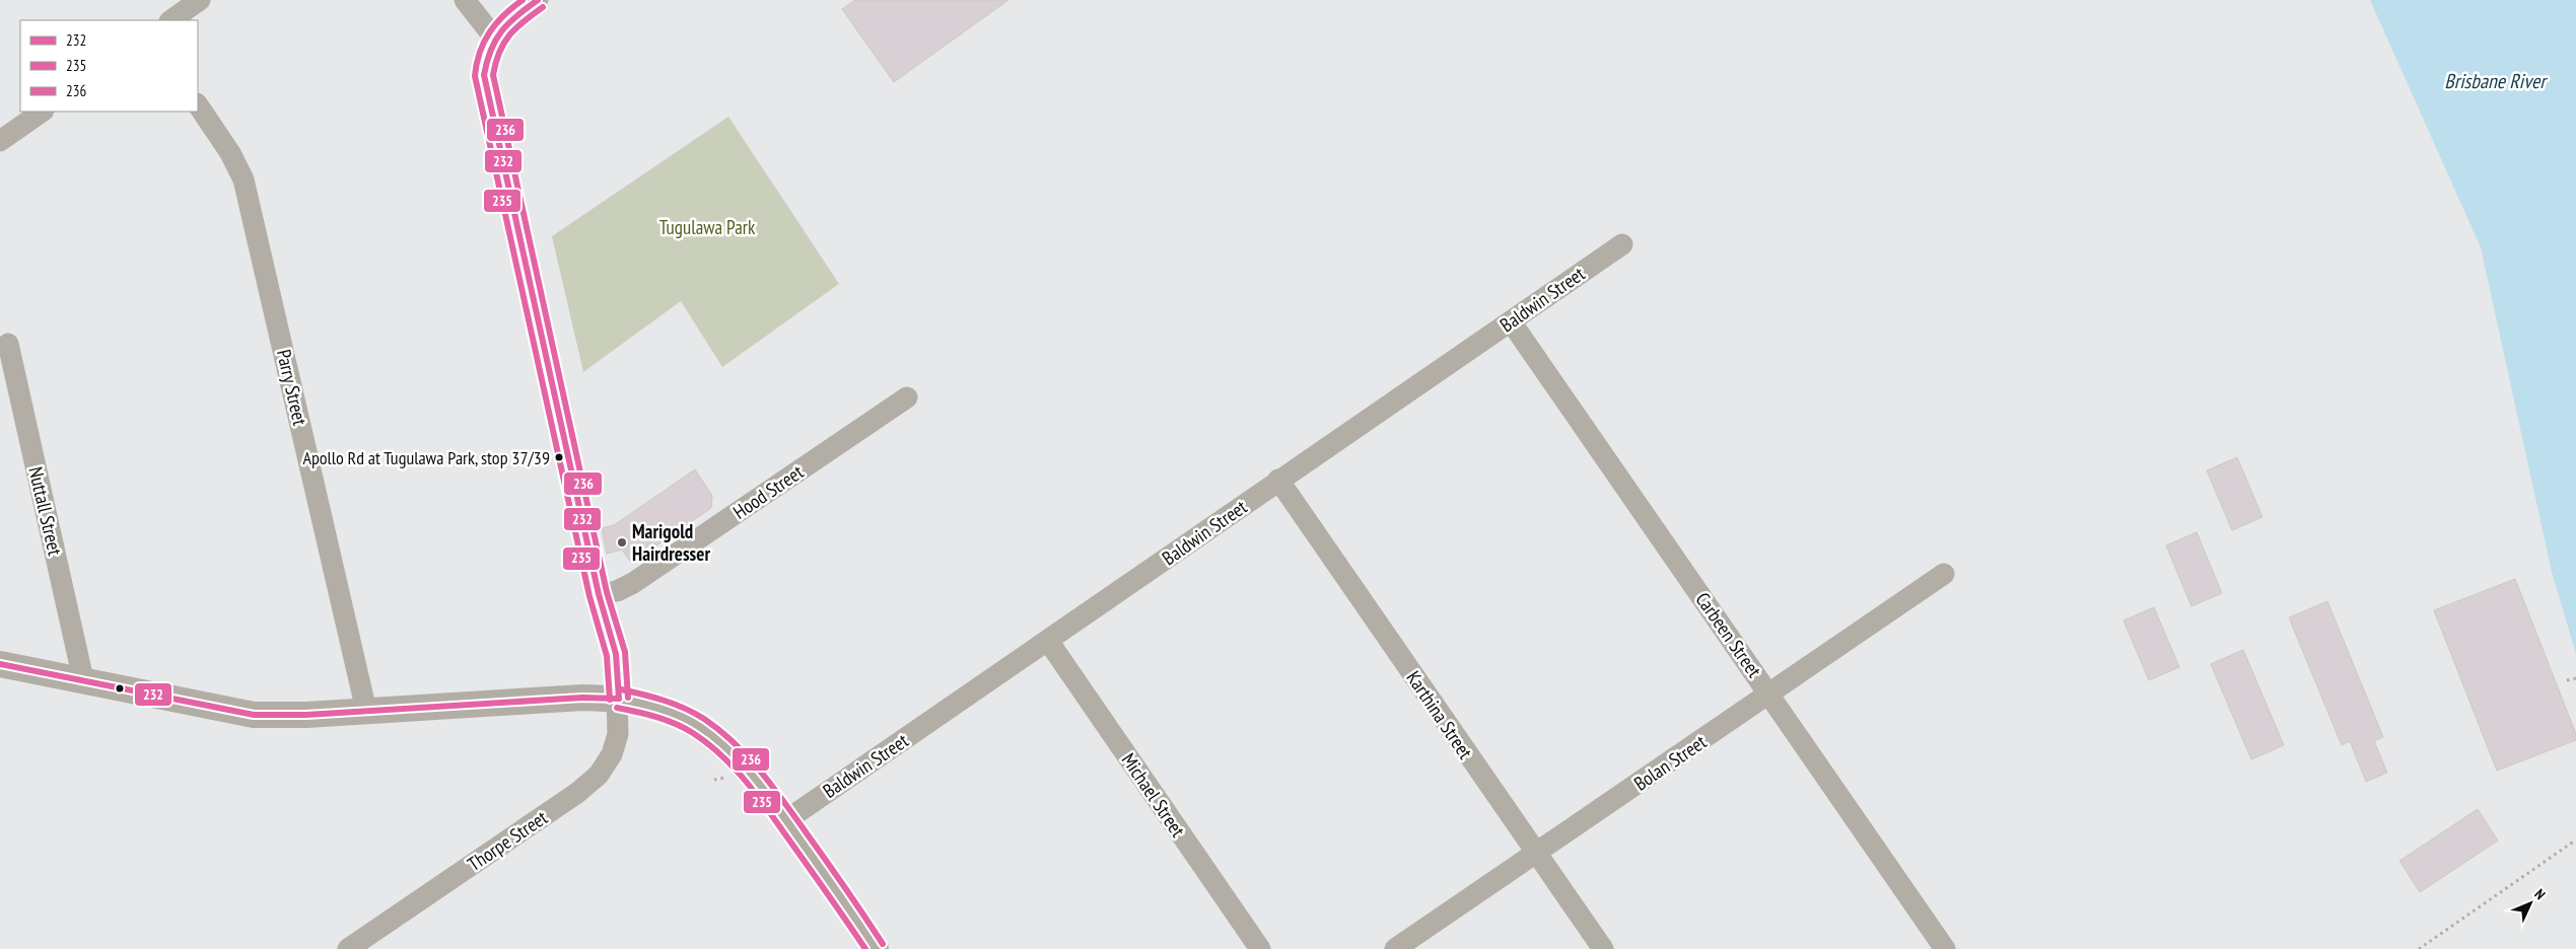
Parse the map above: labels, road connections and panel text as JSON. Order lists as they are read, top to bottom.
{
  "streets": {
    "street": [
      "Baldwin Street",
      "Parry Street",
      "Hood Street",
      "Nuttall Street",
      "Carbeen Street",
      "Karthina Street",
      "Bolan Street",
      "Michael Street",
      "Thorpe Street"
    ]
  },
  "crossings": [
    ["Baldwin Street", "Carbeen Street"],
    ["Baldwin Street", "Karthina Street"],
    ["Baldwin Street", "Michael Street"],
    ["Hood Street", "Thorpe Street"],
    ["Carbeen Street", "Bolan Street"],
    ["Karthina Street", "Bolan Street"]
  ],
  "water": ["Brisbane River"],
  "parks": ["Tugulawa Park"],
  "places": ["Apollo Rd at Tugulawa Park, stop 37/39", "Marigold Hairdresser"],
  "lines": ["transit line 232", "transit line 235", "transit line 236"],
  "legend": ["232", "235", "236"],
  "north": "top right"
}
